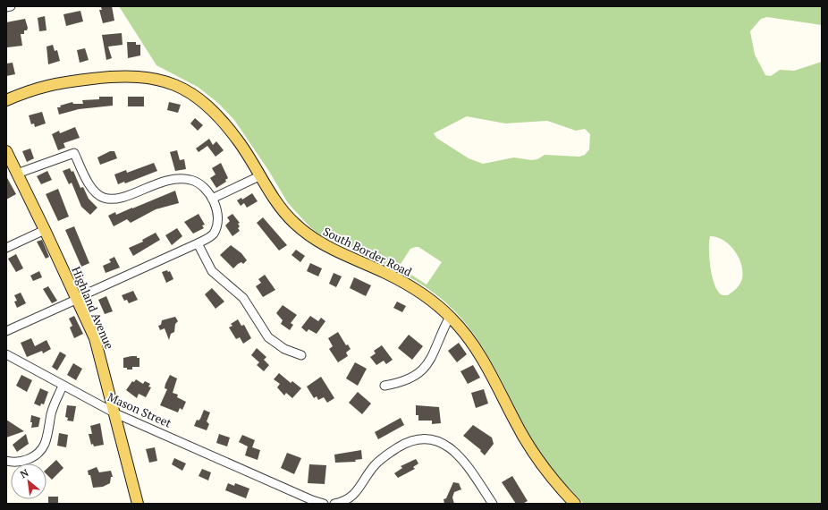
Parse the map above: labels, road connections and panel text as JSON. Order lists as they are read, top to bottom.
{
  "streets": {
    "main road": ["South Border Road", "Highland Avenue"],
    "street": ["Mason Street"]
  },
  "crossings": [
    ["Highland Avenue", "Mason Street"]
  ],
  "north": "top left"
}
